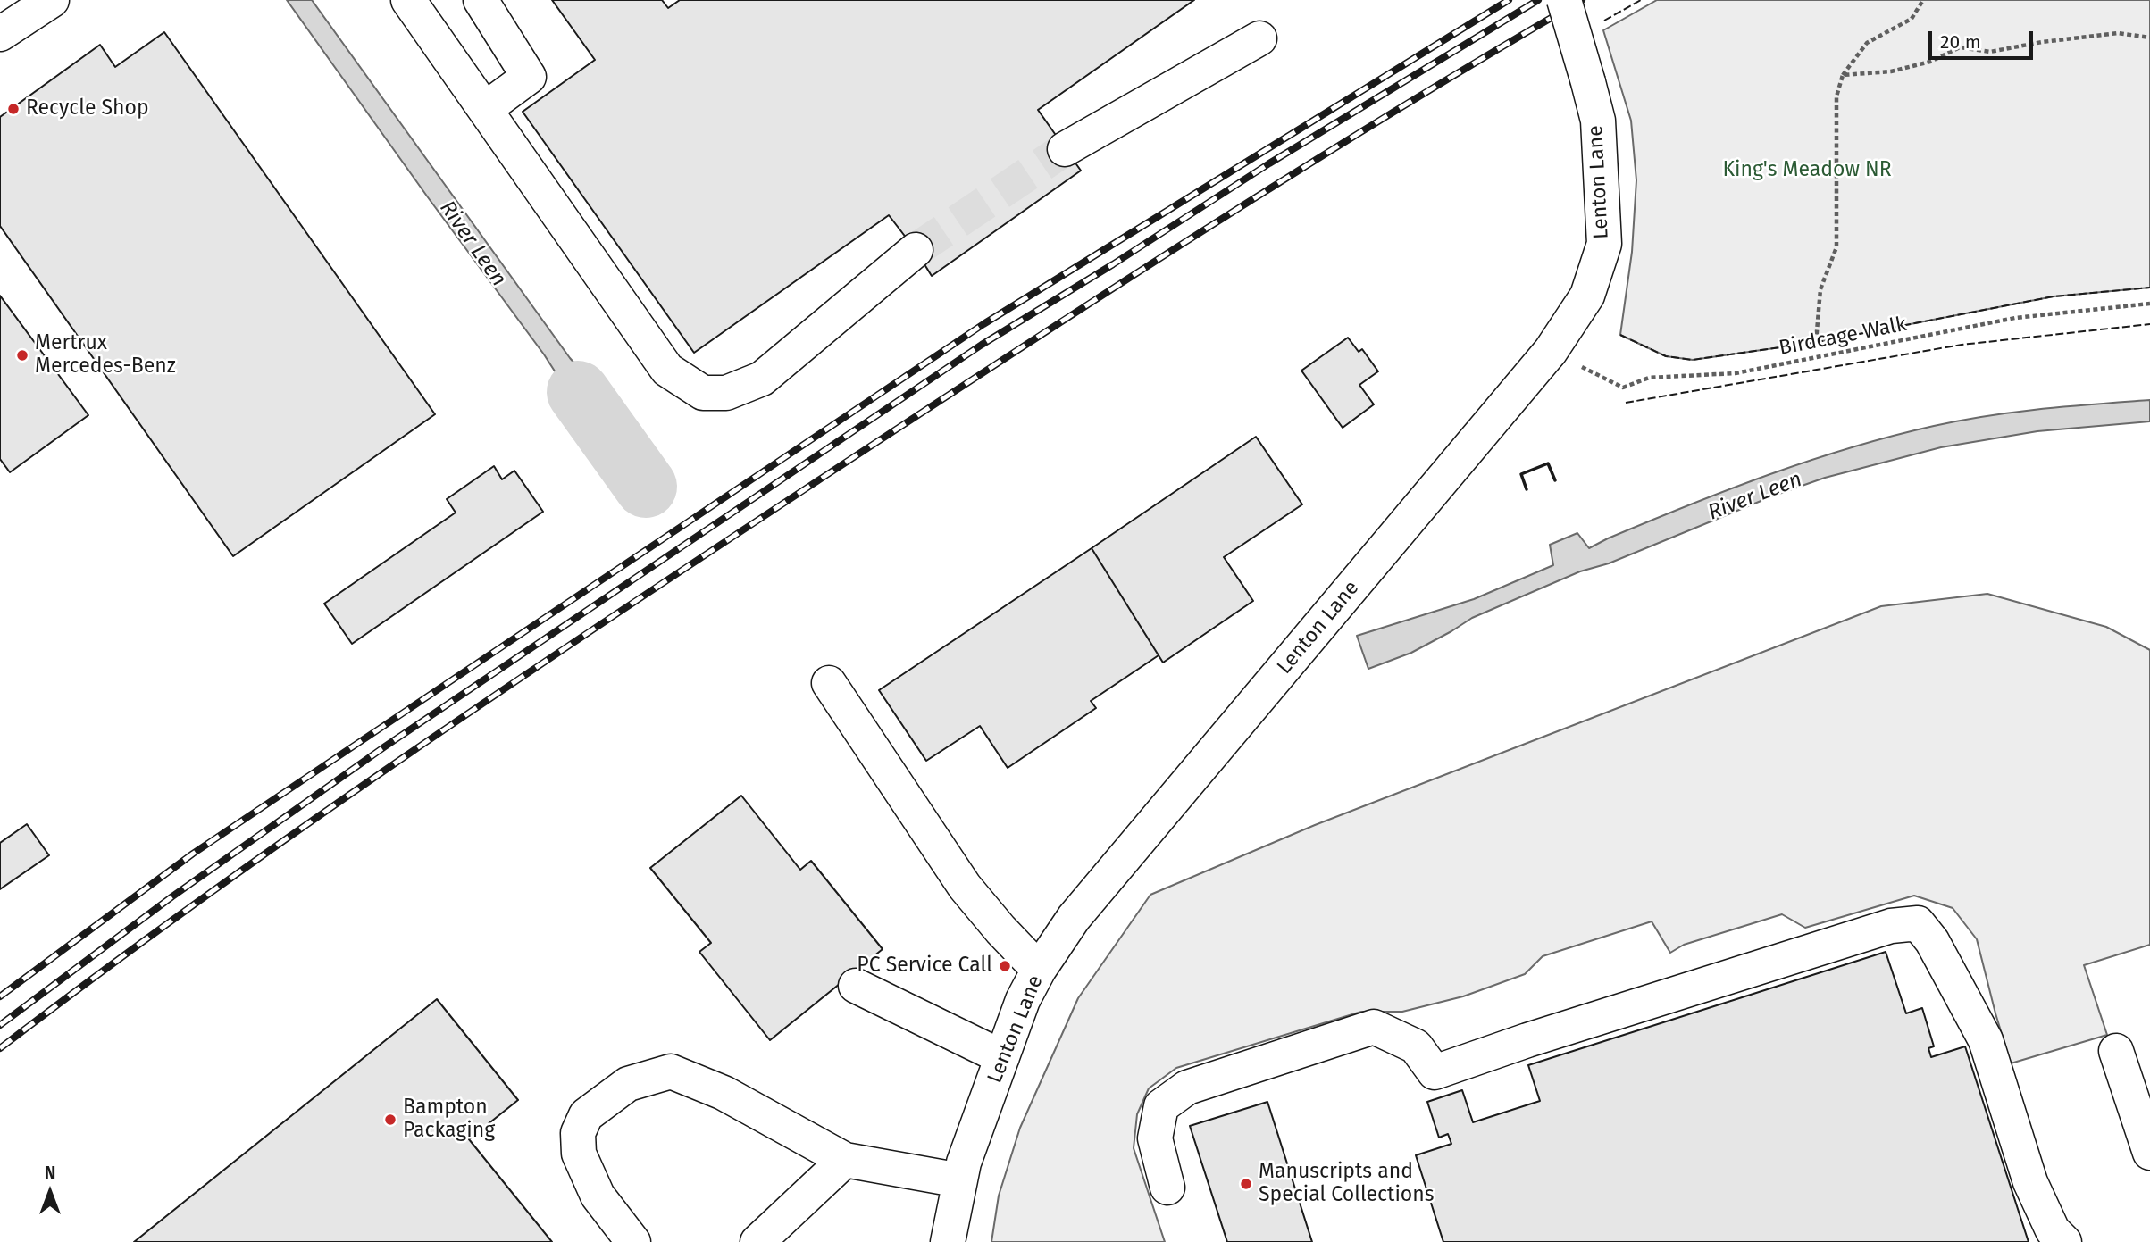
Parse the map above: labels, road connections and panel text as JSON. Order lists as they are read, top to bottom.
{
  "streets": {
    "street": ["Lenton Lane"],
    "path": ["Birdcage Walk"]
  },
  "crossings": [
    ["Lenton Lane", "Birdcage Walk"]
  ],
  "water": ["River Leen"],
  "parks": ["King's Meadow NR"],
  "places": [
    "Recycle Shop",
    "Mertrux Mercedes-Benz",
    "PC Service Call",
    "Bampton Packaging",
    "Manuscripts and Special Collections"
  ],
  "scale_bar": "20 m",
  "north": "top"
}
